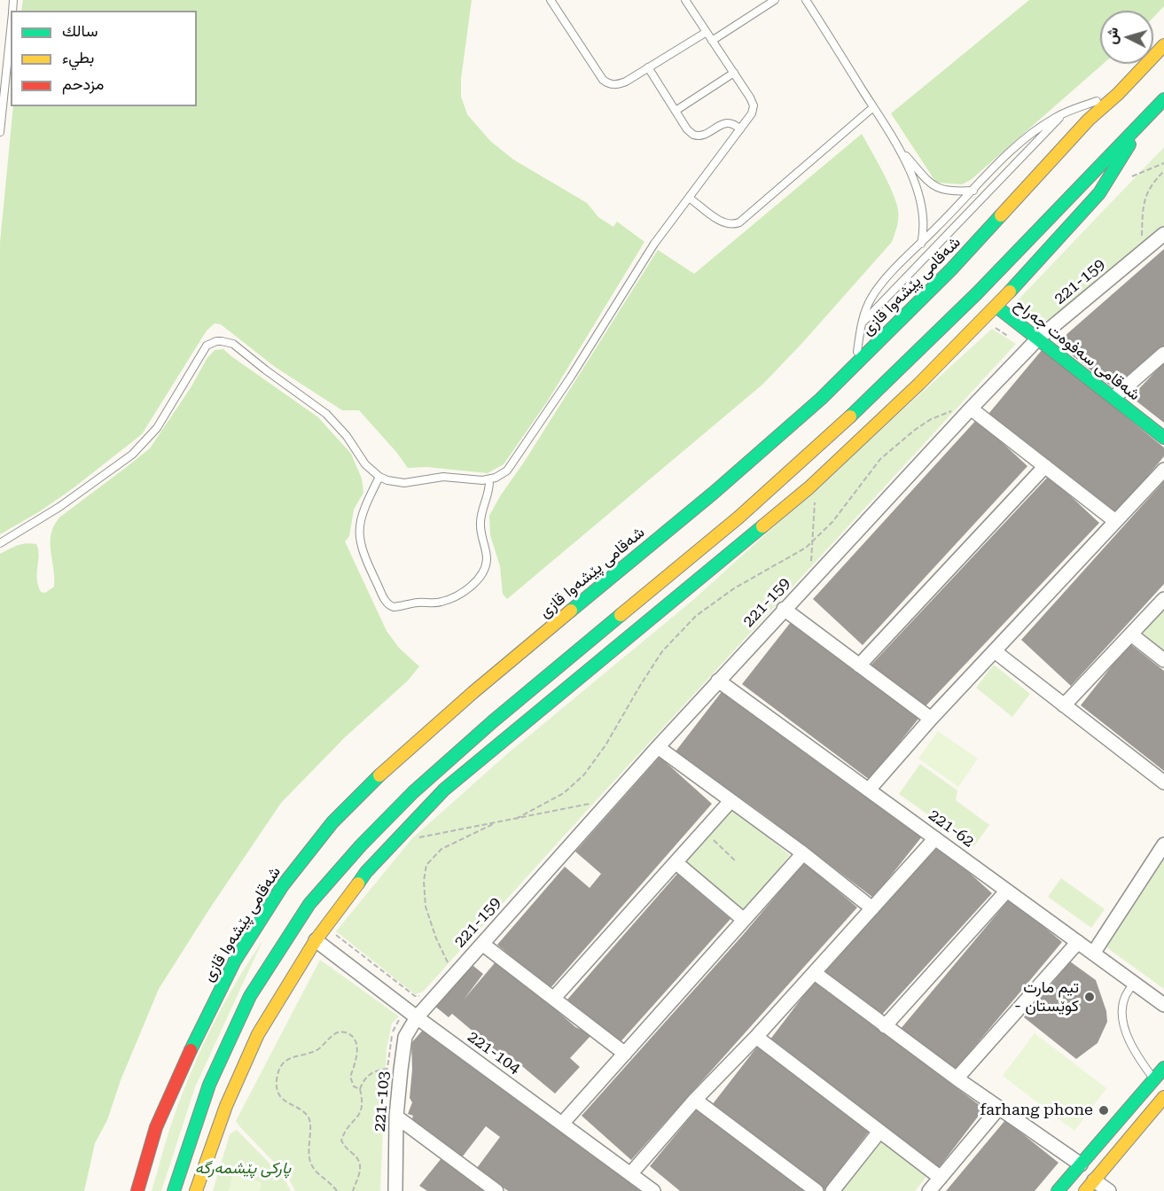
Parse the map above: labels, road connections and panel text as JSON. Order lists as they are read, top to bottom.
{
  "streets": {
    "main road": ["شەقامی پێشەوا قازی", "شەقامی سەفوەت جەراح"],
    "street": [
      "221-159",
      "221-62",
      "221-104",
      "221-103"
    ]
  },
  "crossings": [
    ["221-159", "شەقامی سەفوەت جەراح"],
    ["221-159", "221-62"],
    ["221-159", "221-104"],
    ["221-159", "221-103"],
    ["221-104", "221-103"]
  ],
  "parks": ["پارکی پێشمەرگە"],
  "places": ["تیم مارت - کوێستان", "farhang phone"],
  "legend": ["سالك", "بطيء", "مزدحم"],
  "north": "left"
}
